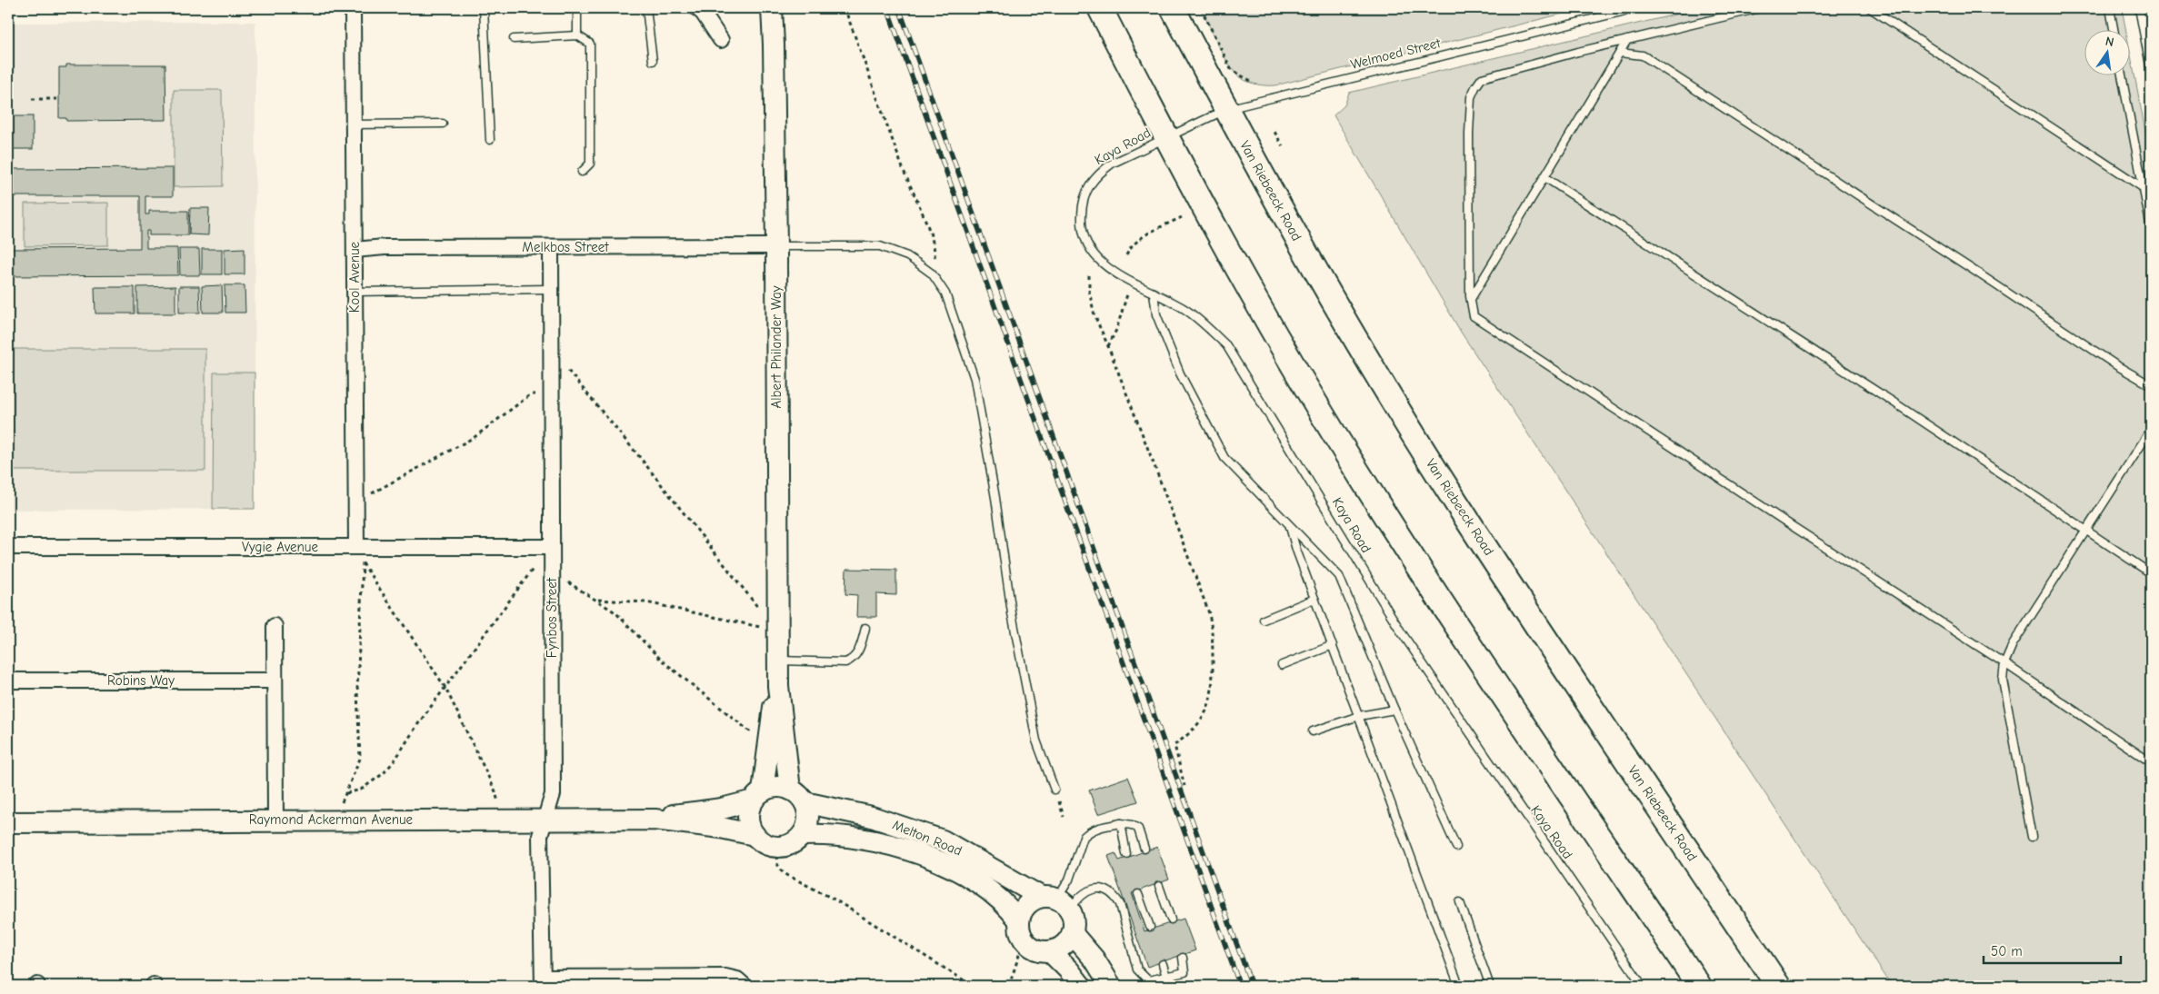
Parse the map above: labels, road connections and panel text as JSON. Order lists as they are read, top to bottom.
{
  "streets": {
    "main road": ["Van Riebeeck Road"],
    "street": [
      "Melkbos Street",
      "Kool Avenue",
      "Albert Philander Way",
      "Vygie Avenue",
      "Fynbos Street",
      "Robins Way",
      "Raymond Ackerman Avenue",
      "Melton Road"
    ],
    "lane": ["Welmoed Street", "Kaya Road"]
  },
  "crossings": [
    ["Welmoed Street", "Kaya Road"],
    ["Welmoed Street", "Van Riebeeck Road"],
    ["Melkbos Street", "Kool Avenue"],
    ["Melkbos Street", "Albert Philander Way"],
    ["Melkbos Street", "Fynbos Street"],
    ["Kool Avenue", "Vygie Avenue"],
    ["Albert Philander Way", "Raymond Ackerman Avenue"],
    ["Albert Philander Way", "Melton Road"],
    ["Vygie Avenue", "Fynbos Street"],
    ["Fynbos Street", "Raymond Ackerman Avenue"],
    ["Raymond Ackerman Avenue", "Melton Road"]
  ],
  "scale_bar": "50 m",
  "north": "top"
}
